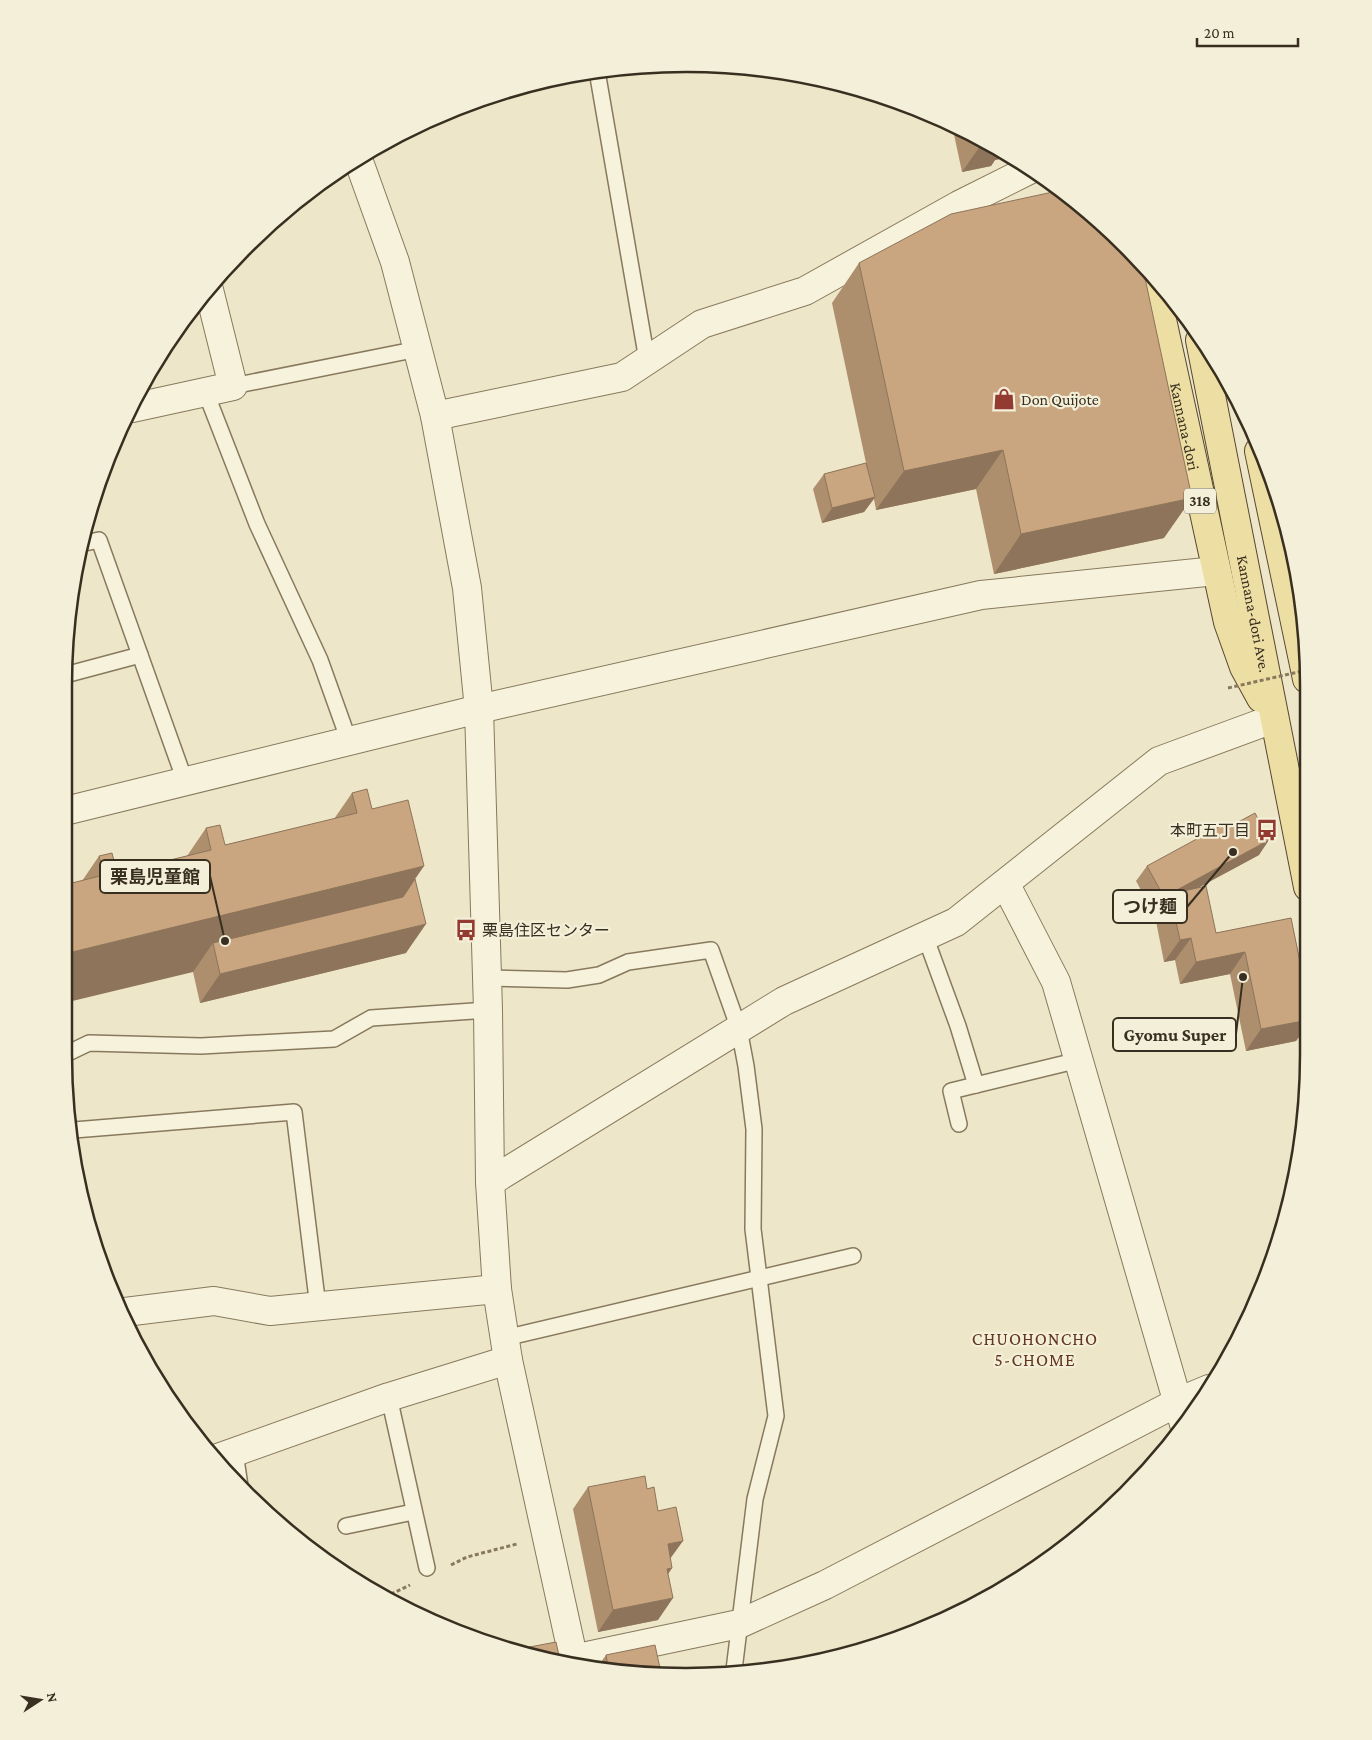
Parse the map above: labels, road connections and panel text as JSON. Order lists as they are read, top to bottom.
{
  "streets": {
    "main road": ["Kannana-dori", "318", "Kannana-dori Ave."]
  },
  "crossings": [
    ["Kannana-dori", "Kannana-dori Ave."]
  ],
  "districts": ["CHUOHONCHO 5-CHOME"],
  "places": {
    "shop": ["Don Quijote"],
    "bus stop": ["本町五丁目", "栗島住区センター"],
    "other": ["つけ麺", "栗島児童館", "Gyomu Super"]
  },
  "scale_bar": "20 m",
  "north": "right"
}
